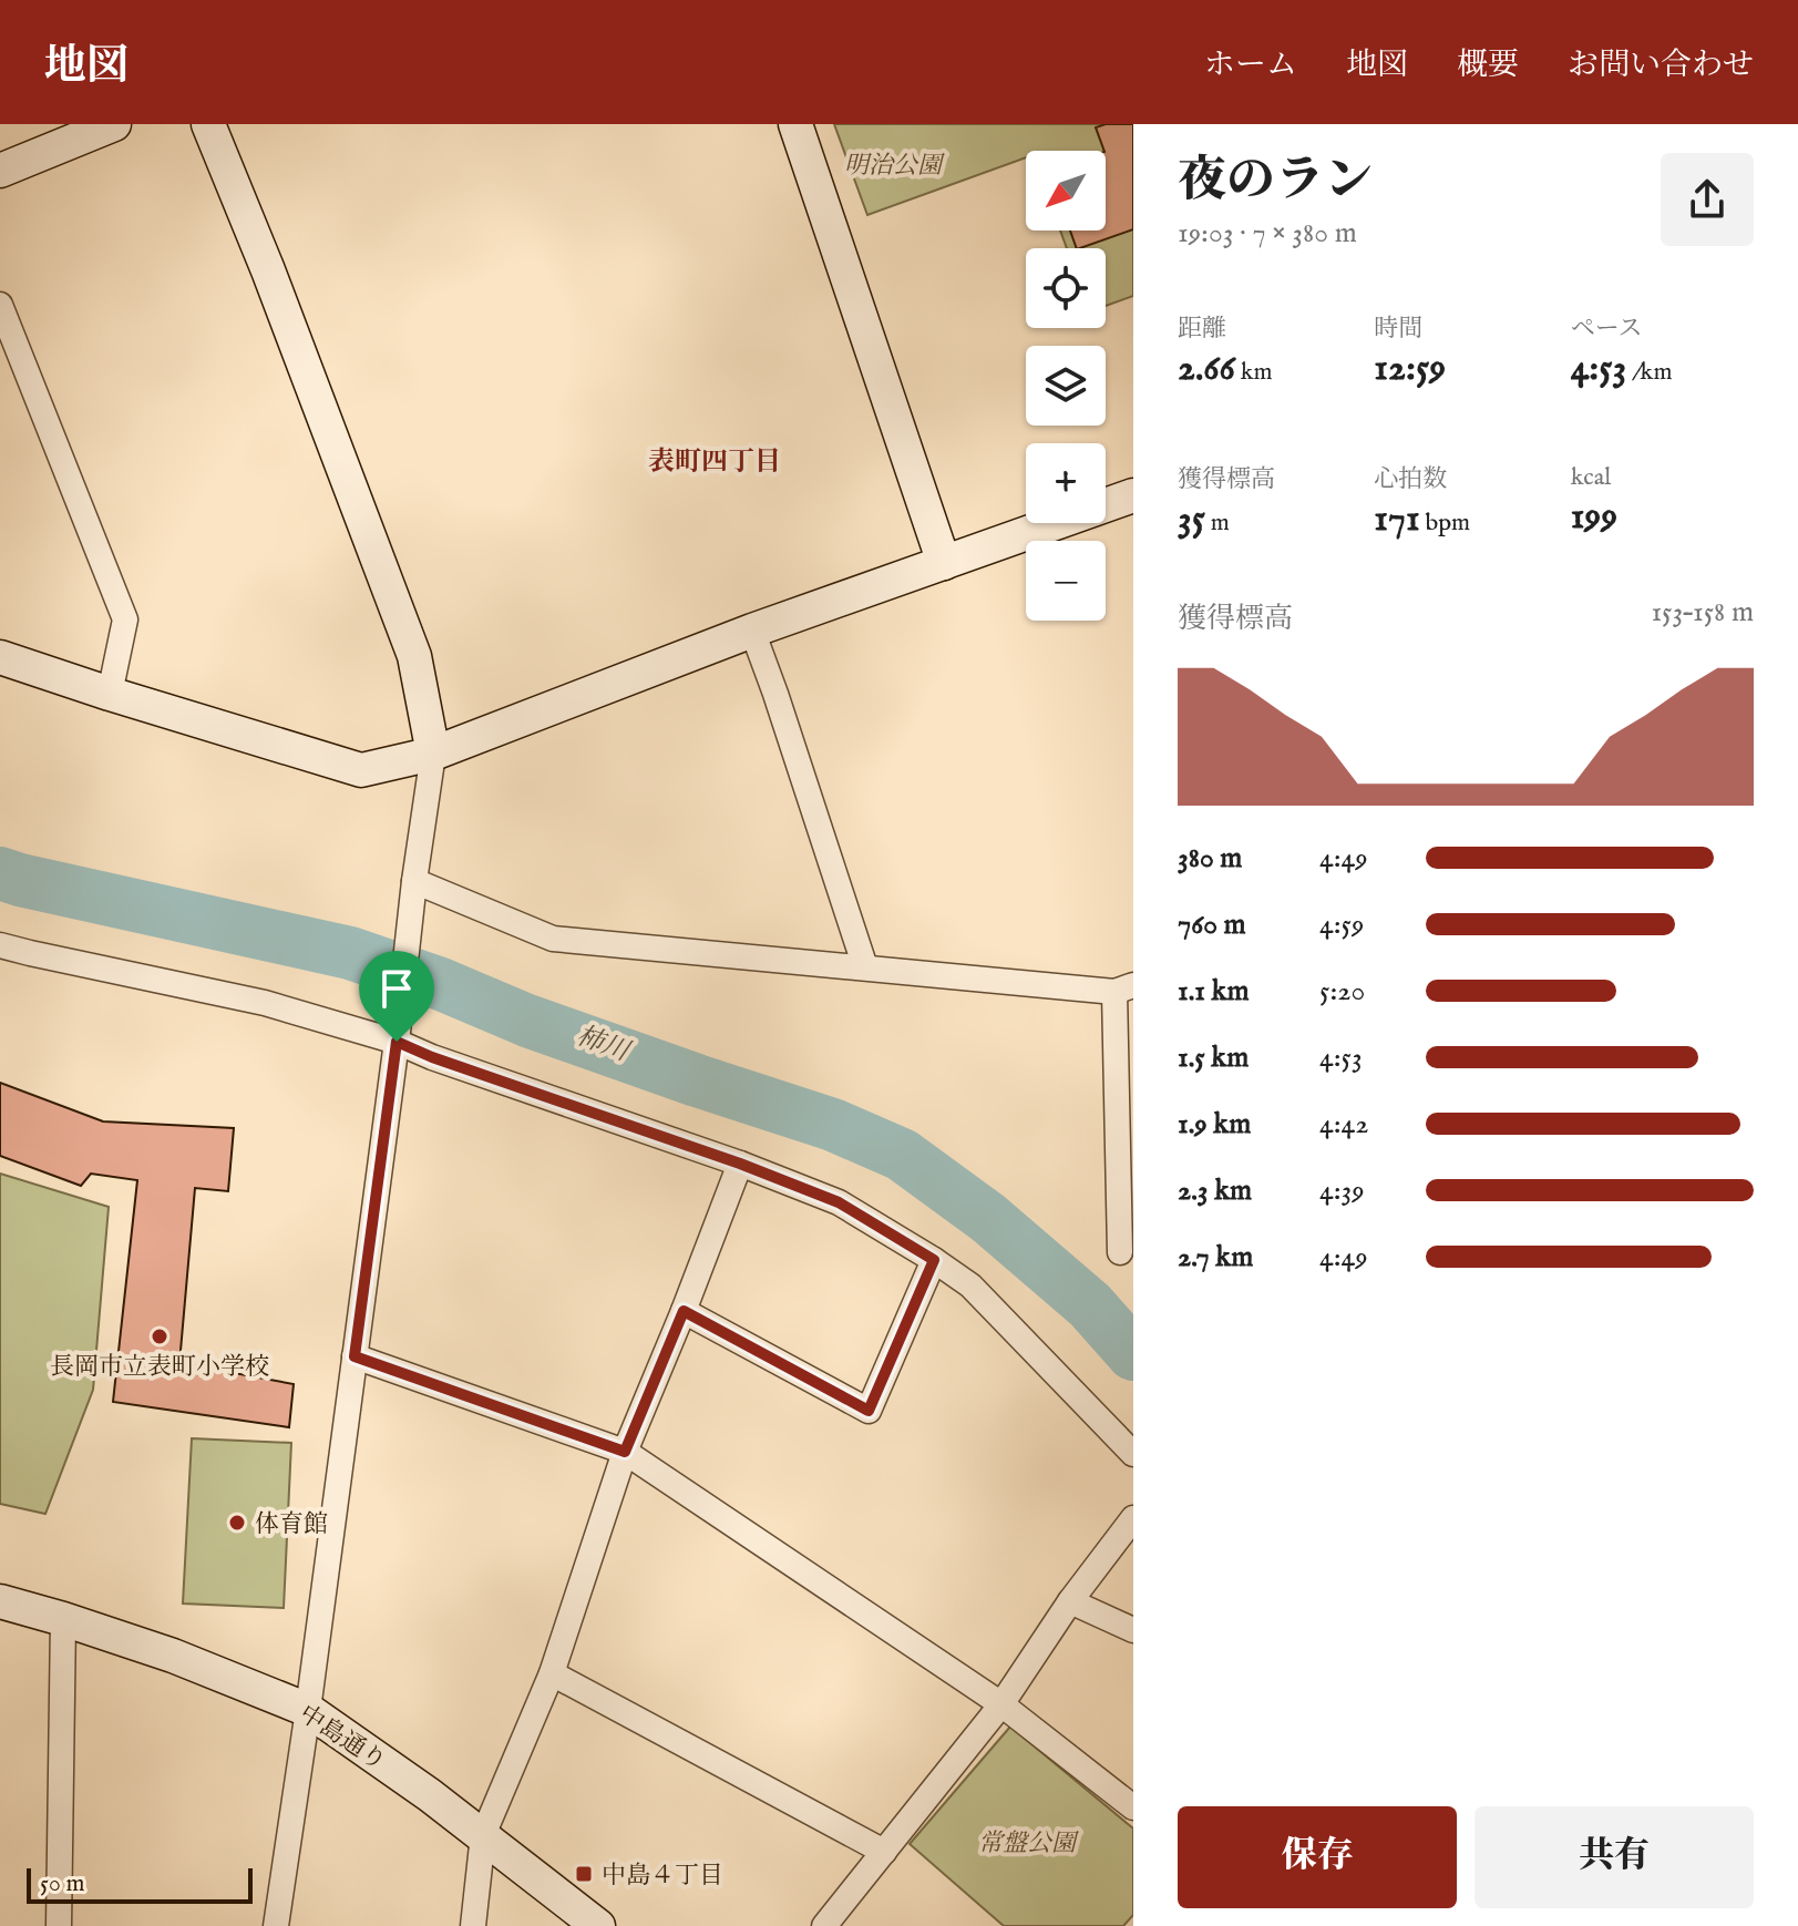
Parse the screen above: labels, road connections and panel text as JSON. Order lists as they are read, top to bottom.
{
  "streets": {
    "street": ["中島通り"]
  },
  "districts": ["表町四丁目"],
  "water": ["柿川"],
  "parks": ["明治公園", "常盤公園"],
  "places": {
    "other": ["長岡市立表町小学校", "体育館"],
    "transit": ["中島４丁目"]
  },
  "scale_bar": "50 m",
  "north": "bottom left",
  "page": {
    "header": "地図",
    "nav": [
      "ホーム",
      "地図",
      "概要",
      "お問い合わせ"
    ],
    "heading": ["夜のラン", "19:03 · 7 × 380 m"],
    "map_buttons": ["+", "−"],
    "stats": [
      ["距離", "2.66 km"],
      ["時間", "12:59"],
      ["ペース", "4:53 /km"],
      ["獲得標高", "35 m"],
      ["心拍数", "171 bpm"],
      ["kcal", "199"]
    ],
    "chart": ["獲得標高", "153–158 m"],
    "list": [
      {
        "name": "380 m",
        "note": "4:49"
      },
      {
        "name": "760 m",
        "note": "4:59"
      },
      {
        "name": "1.1 km",
        "note": "5:20"
      },
      {
        "name": "1.5 km",
        "note": "4:53"
      },
      {
        "name": "1.9 km",
        "note": "4:42"
      },
      {
        "name": "2.3 km",
        "note": "4:39"
      },
      {
        "name": "2.7 km",
        "note": "4:49"
      }
    ],
    "buttons": ["保存", "共有"],
    "scale": "50 m"
  }
}
